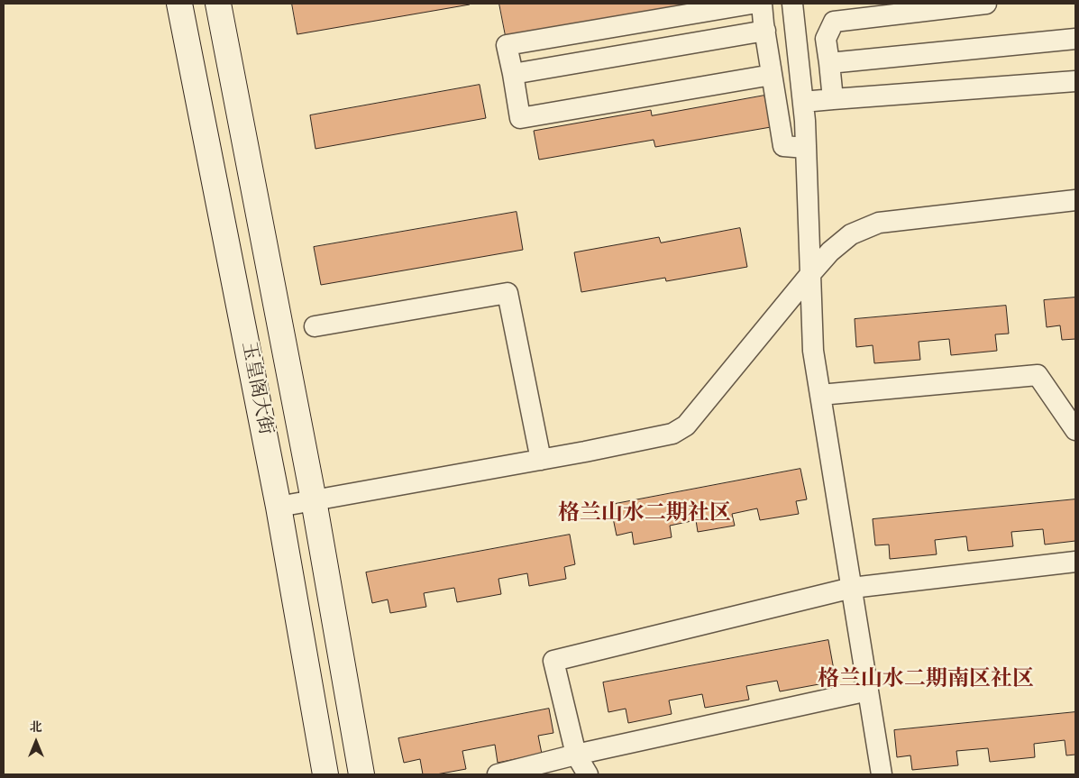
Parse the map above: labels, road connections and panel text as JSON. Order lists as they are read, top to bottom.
{
  "streets": {
    "street": ["玉皇阁大街"]
  },
  "districts": ["格兰山水二期社区", "格兰山水二期南区社区"],
  "north": "top"
}
